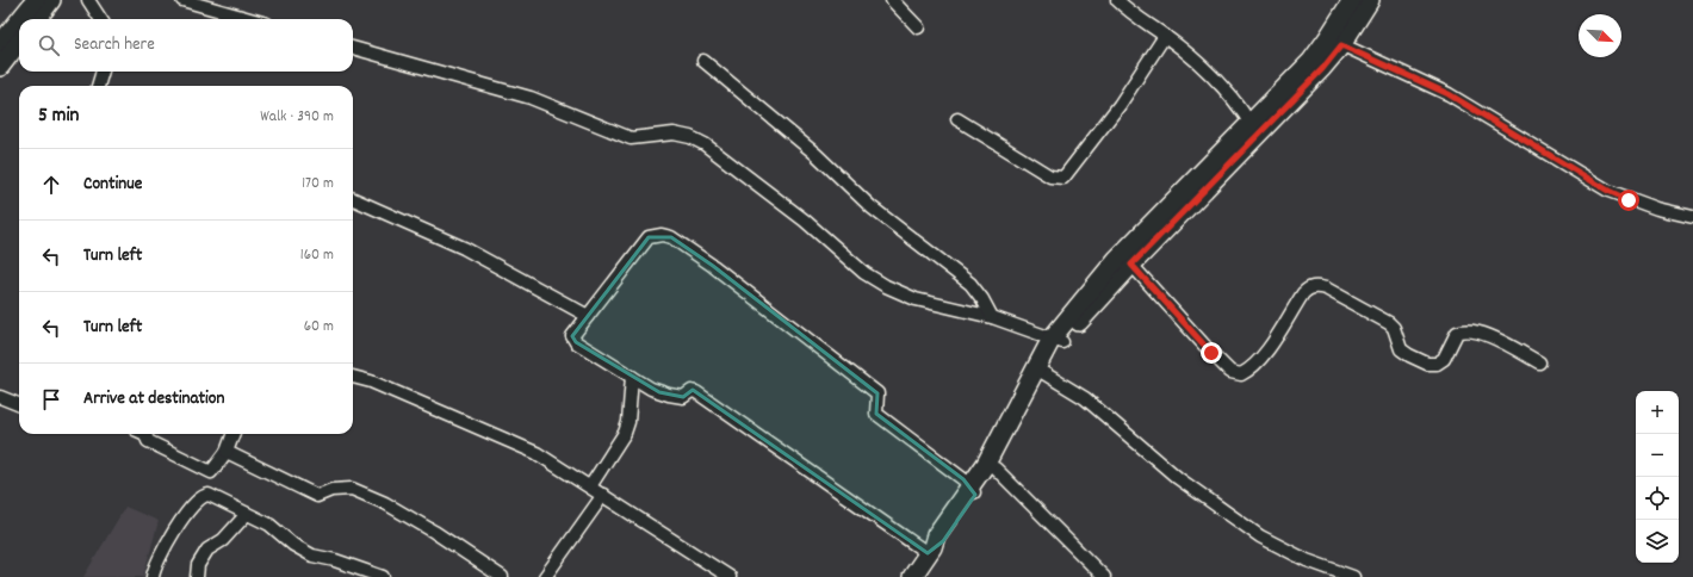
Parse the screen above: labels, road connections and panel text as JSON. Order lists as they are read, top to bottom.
{
  "north": "bottom right",
  "page": {
    "search": "Search here",
    "heading": ["5 min", "Walk · 390 m"],
    "list": [
      ["Continue", "170 m"],
      ["Turn left", "160 m"],
      ["Turn left", "60 m"],
      "Arrive at destination"
    ],
    "map_buttons": ["+", "−"]
  }
}
